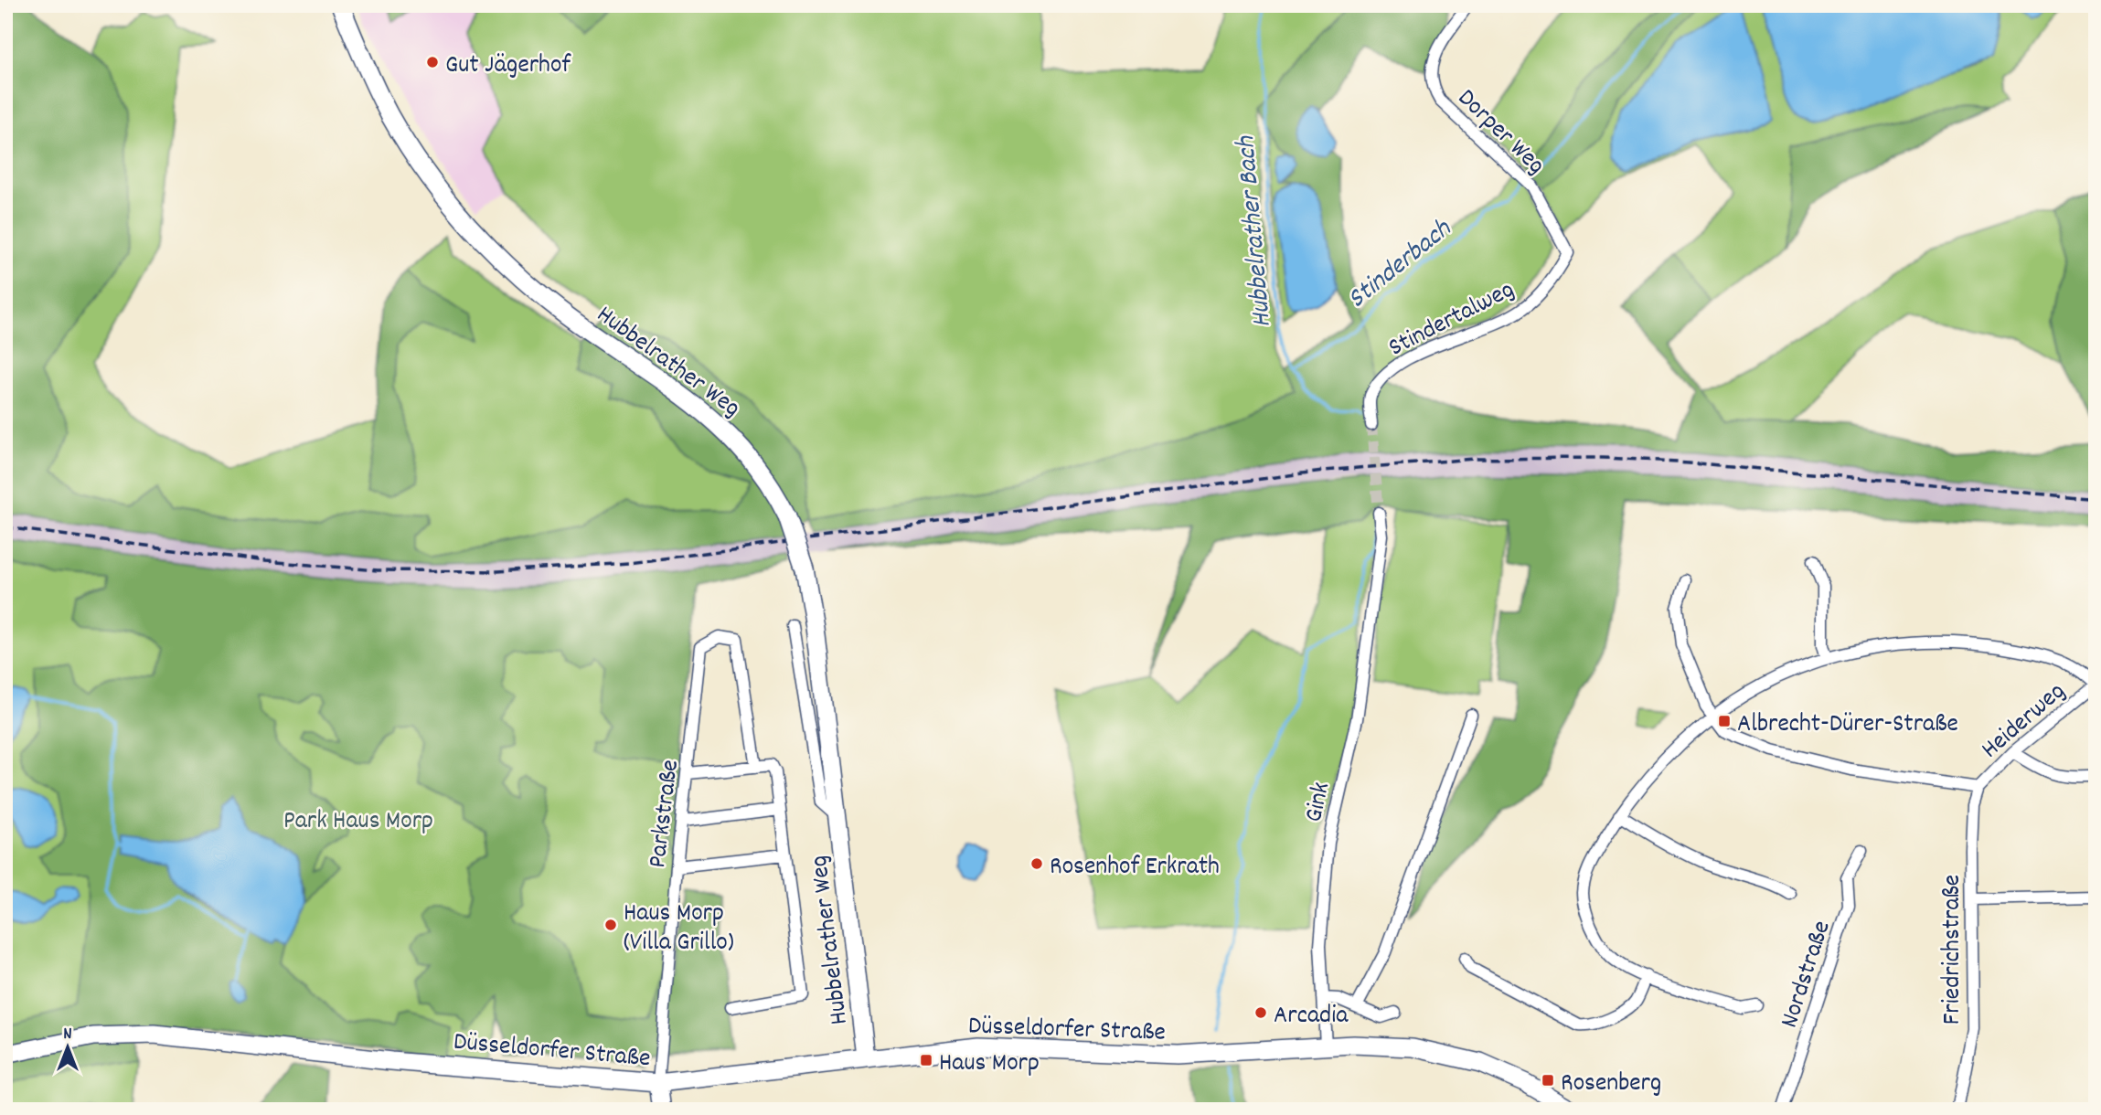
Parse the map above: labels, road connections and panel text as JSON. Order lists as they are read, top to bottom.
{
  "streets": {
    "main road": ["Hubbelrather Weg", "Düsseldorfer Straße"],
    "street": [
      "Dorper Weg",
      "Stindertalweg",
      "Heiderweg",
      "Gink",
      "Parkstraße",
      "Friedrichstraße",
      "Nordstraße"
    ]
  },
  "crossings": [
    ["Dorper Weg", "Stindertalweg"],
    ["Hubbelrather Weg", "Düsseldorfer Straße"],
    ["Heiderweg", "Friedrichstraße"],
    ["Gink", "Düsseldorfer Straße"],
    ["Parkstraße", "Düsseldorfer Straße"]
  ],
  "water": ["Hubbelrather Bach", "Stinderbach"],
  "parks": ["Park Haus Morp"],
  "places": {
    "other": [
      "Gut Jägerhof",
      "Rosenhof Erkrath",
      "Haus Morp (Villa Grillo)",
      "Arcadia"
    ],
    "transit": ["Albrecht-Dürer-Straße", "Haus Morp", "Rosenberg"]
  },
  "north": "top"
}
